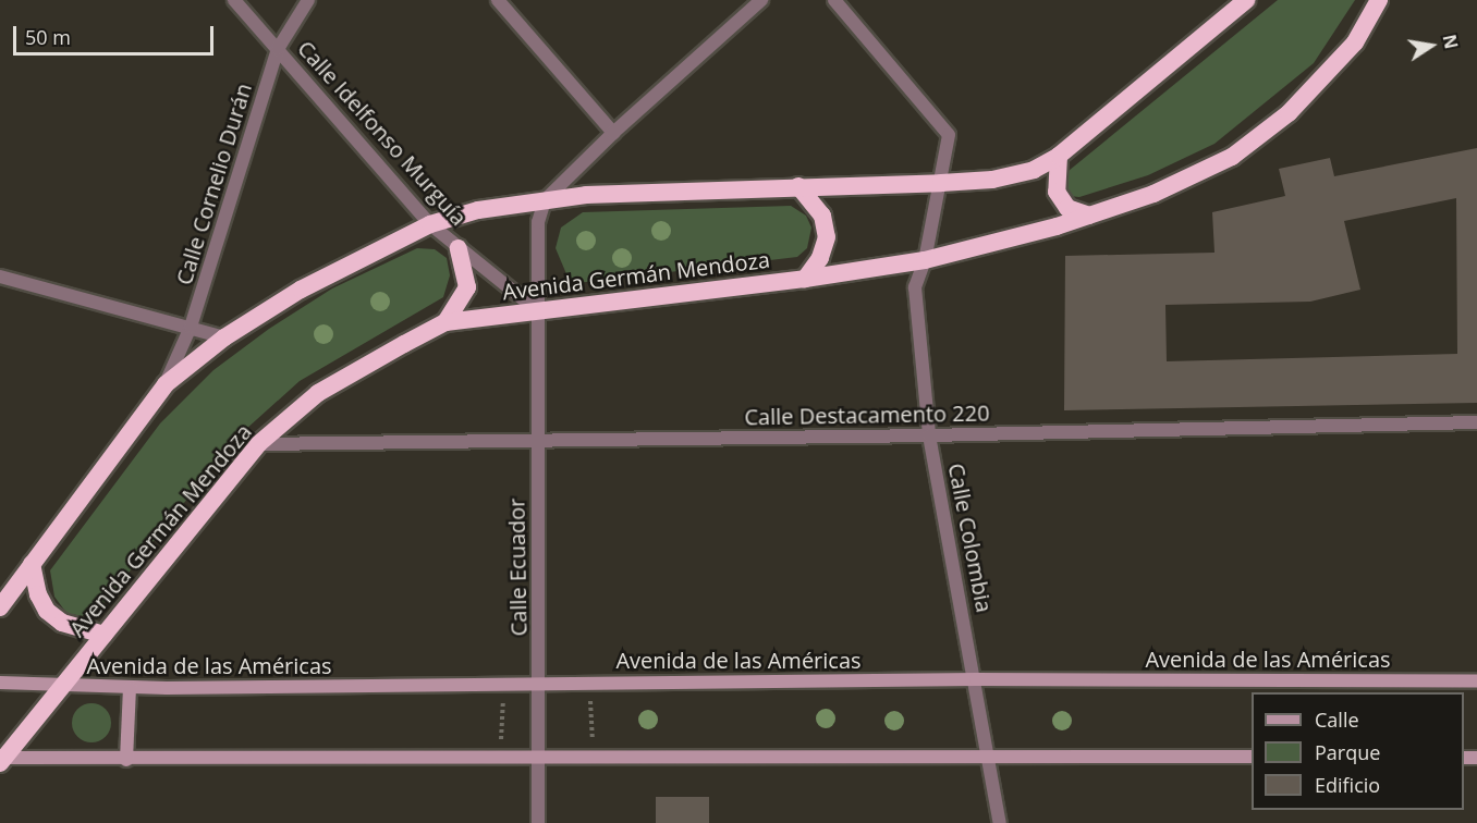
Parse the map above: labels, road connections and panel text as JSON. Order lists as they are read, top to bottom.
{
  "streets": {
    "highway": ["Avenida Germán Mendoza"],
    "main road": ["Avenida de las Américas"],
    "street": [
      "Calle Idelfonso Murguía",
      "Calle Cornelio Durán",
      "Calle Destacamento 220",
      "Calle Colombia",
      "Calle Ecuador"
    ]
  },
  "crossings": [
    ["Calle Idelfonso Murguía", "Calle Cornelio Durán"],
    ["Calle Idelfonso Murguía", "Avenida Germán Mendoza"],
    ["Calle Idelfonso Murguía", "Calle Ecuador"],
    ["Avenida Germán Mendoza", "Calle Destacamento 220"],
    ["Avenida Germán Mendoza", "Calle Colombia"],
    ["Avenida Germán Mendoza", "Calle Ecuador"],
    ["Avenida Germán Mendoza", "Avenida de las Américas"],
    ["Calle Destacamento 220", "Calle Colombia"],
    ["Calle Destacamento 220", "Calle Ecuador"],
    ["Calle Colombia", "Avenida de las Américas"],
    ["Calle Ecuador", "Avenida de las Américas"]
  ],
  "legend": ["Calle", "Parque", "Edificio"],
  "scale_bar": "50 m",
  "north": "right"
}
